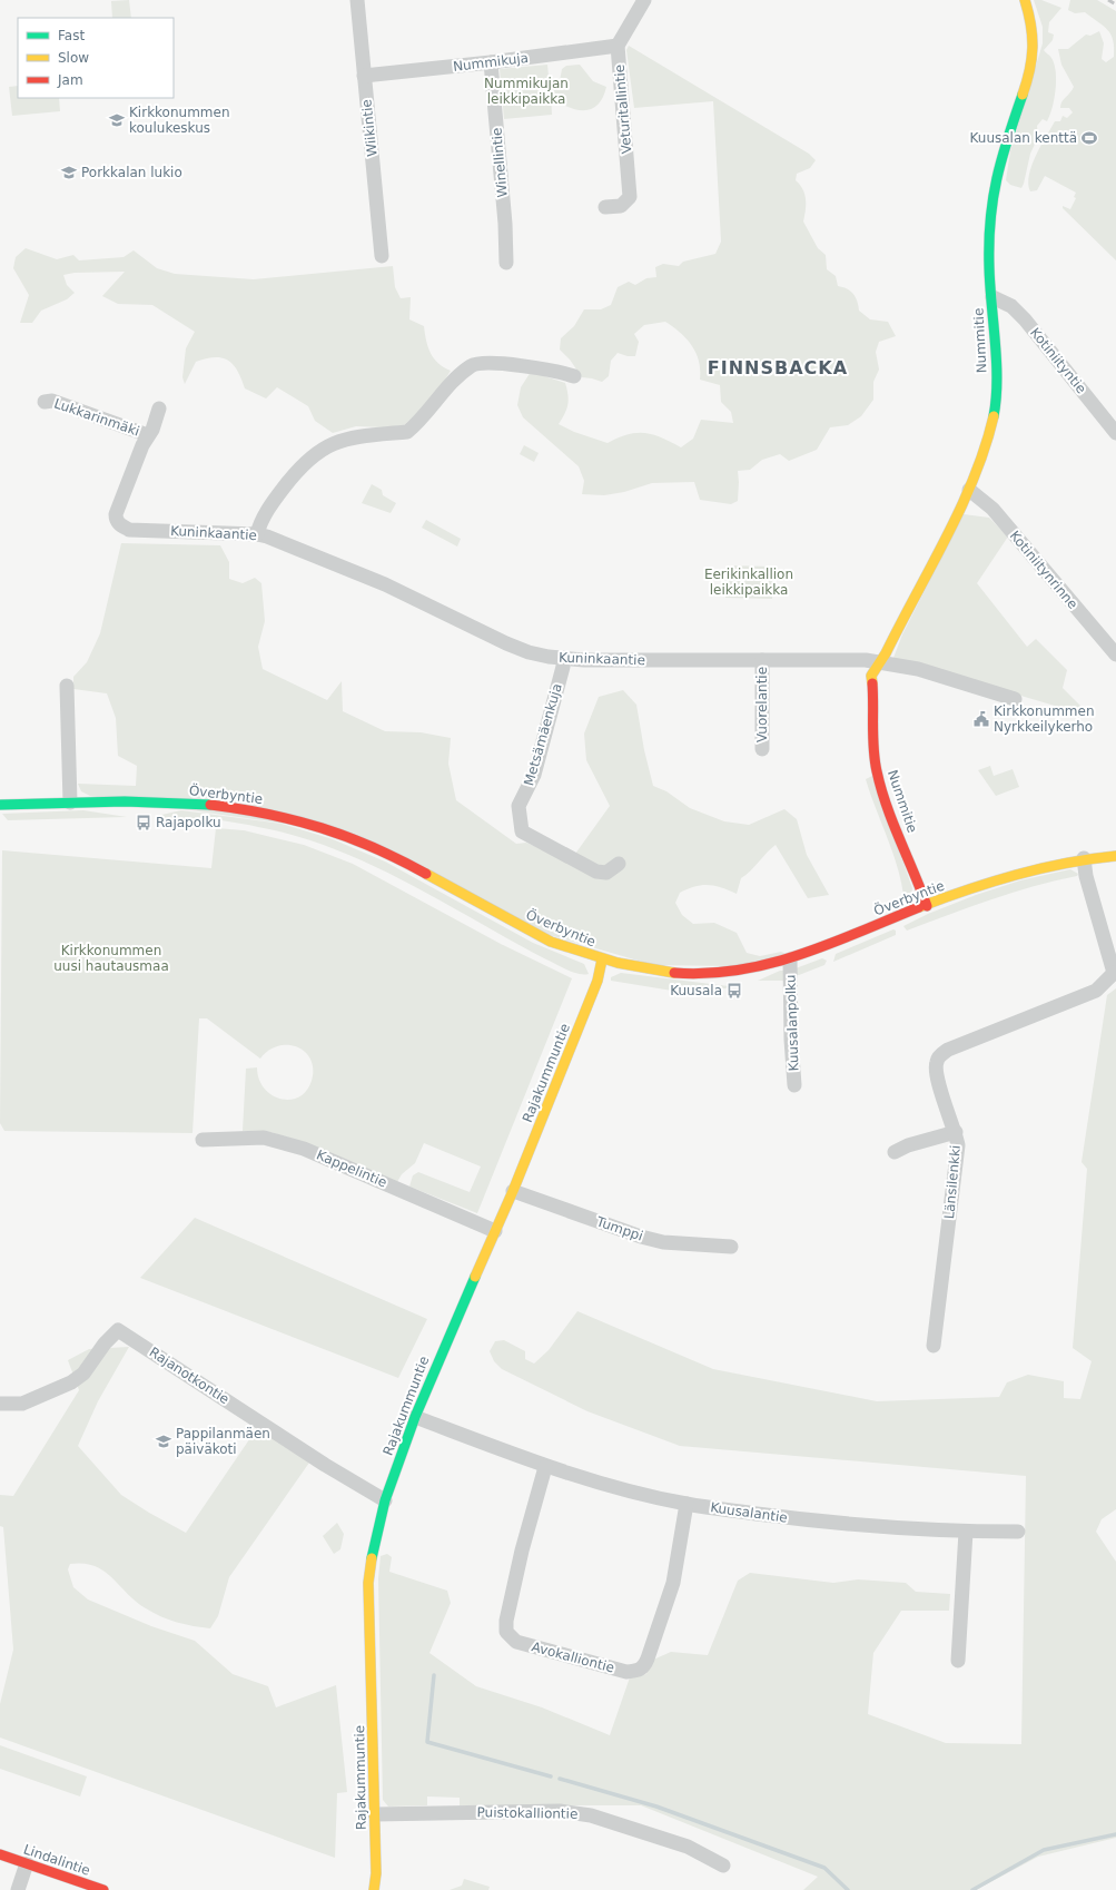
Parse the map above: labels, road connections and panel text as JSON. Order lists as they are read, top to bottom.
{
  "streets": {
    "street": [
      "Nummikuja",
      "Veturitallintie",
      "Wiikintie",
      "Winellintie",
      "Nummitie",
      "Kotiniityntie",
      "Lukkarinmäki",
      "Kuninkaantie",
      "Kotiniitynrinne",
      "Vuorelantie",
      "Metsämäenkuja",
      "Överbyntie",
      "Kuusalanpolku",
      "Rajakummuntie",
      "Kappelintie",
      "Länsilenkki",
      "Tumppi",
      "Rajanotkontie",
      "Kuusalantie",
      "Avokalliontie",
      "Puistokalliontie",
      "Lindalintie"
    ]
  },
  "crossings": [
    ["Nummikuja", "Veturitallintie"],
    ["Nummikuja", "Wiikintie"],
    ["Nummikuja", "Winellintie"],
    ["Nummitie", "Kotiniityntie"],
    ["Nummitie", "Kuninkaantie"],
    ["Nummitie", "Kotiniitynrinne"],
    ["Nummitie", "Överbyntie"],
    ["Lukkarinmäki", "Kuninkaantie"],
    ["Kuninkaantie", "Vuorelantie"],
    ["Kuninkaantie", "Metsämäenkuja"],
    ["Överbyntie", "Kuusalanpolku"],
    ["Överbyntie", "Rajakummuntie"],
    ["Överbyntie", "Länsilenkki"],
    ["Rajakummuntie", "Kappelintie"],
    ["Rajakummuntie", "Tumppi"],
    ["Rajakummuntie", "Rajanotkontie"],
    ["Rajakummuntie", "Kuusalantie"],
    ["Rajakummuntie", "Puistokalliontie"],
    ["Kuusalantie", "Avokalliontie"]
  ],
  "districts": ["FINNSBACKA"],
  "parks": ["Nummikujan leikkipaikka", "Eerikinkallion leikkipaikka", "Kirkkonummen uusi hautausmaa"],
  "places": {
    "school or university": ["Kirkkonummen koulukeskus", "Porkkalan lukio", "Pappilanmäen päiväkoti"],
    "sports": ["Kuusalan kenttä"],
    "public building": ["Kirkkonummen Nyrkkeilykerho"],
    "bus stop": ["Rajapolku", "Kuusala"]
  },
  "legend": ["Fast", "Slow", "Jam"]
}
